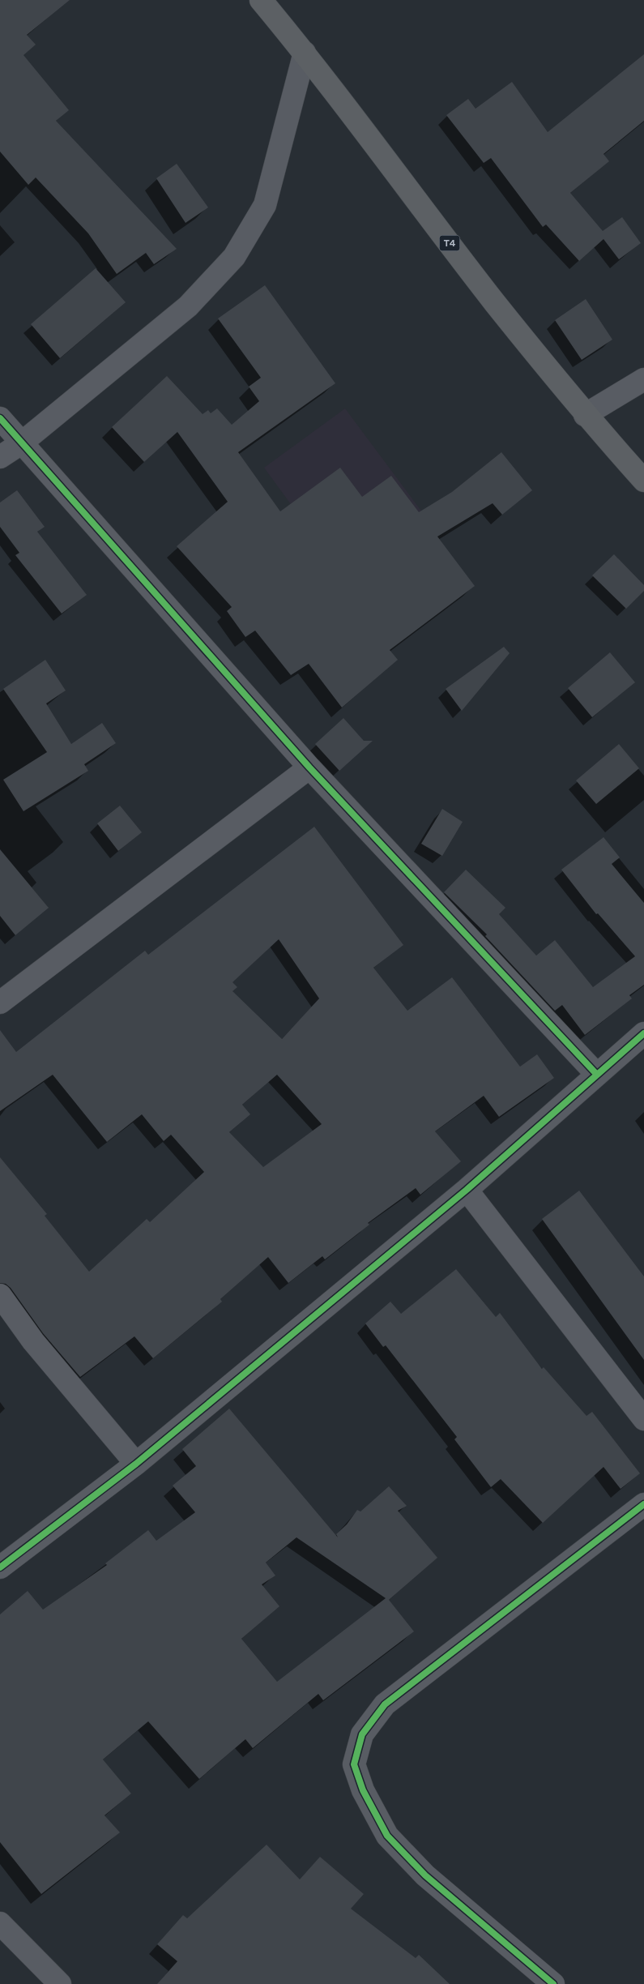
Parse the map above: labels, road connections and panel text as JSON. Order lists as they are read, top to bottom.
{
  "streets": {
    "highway": ["T4"]
  }
}
